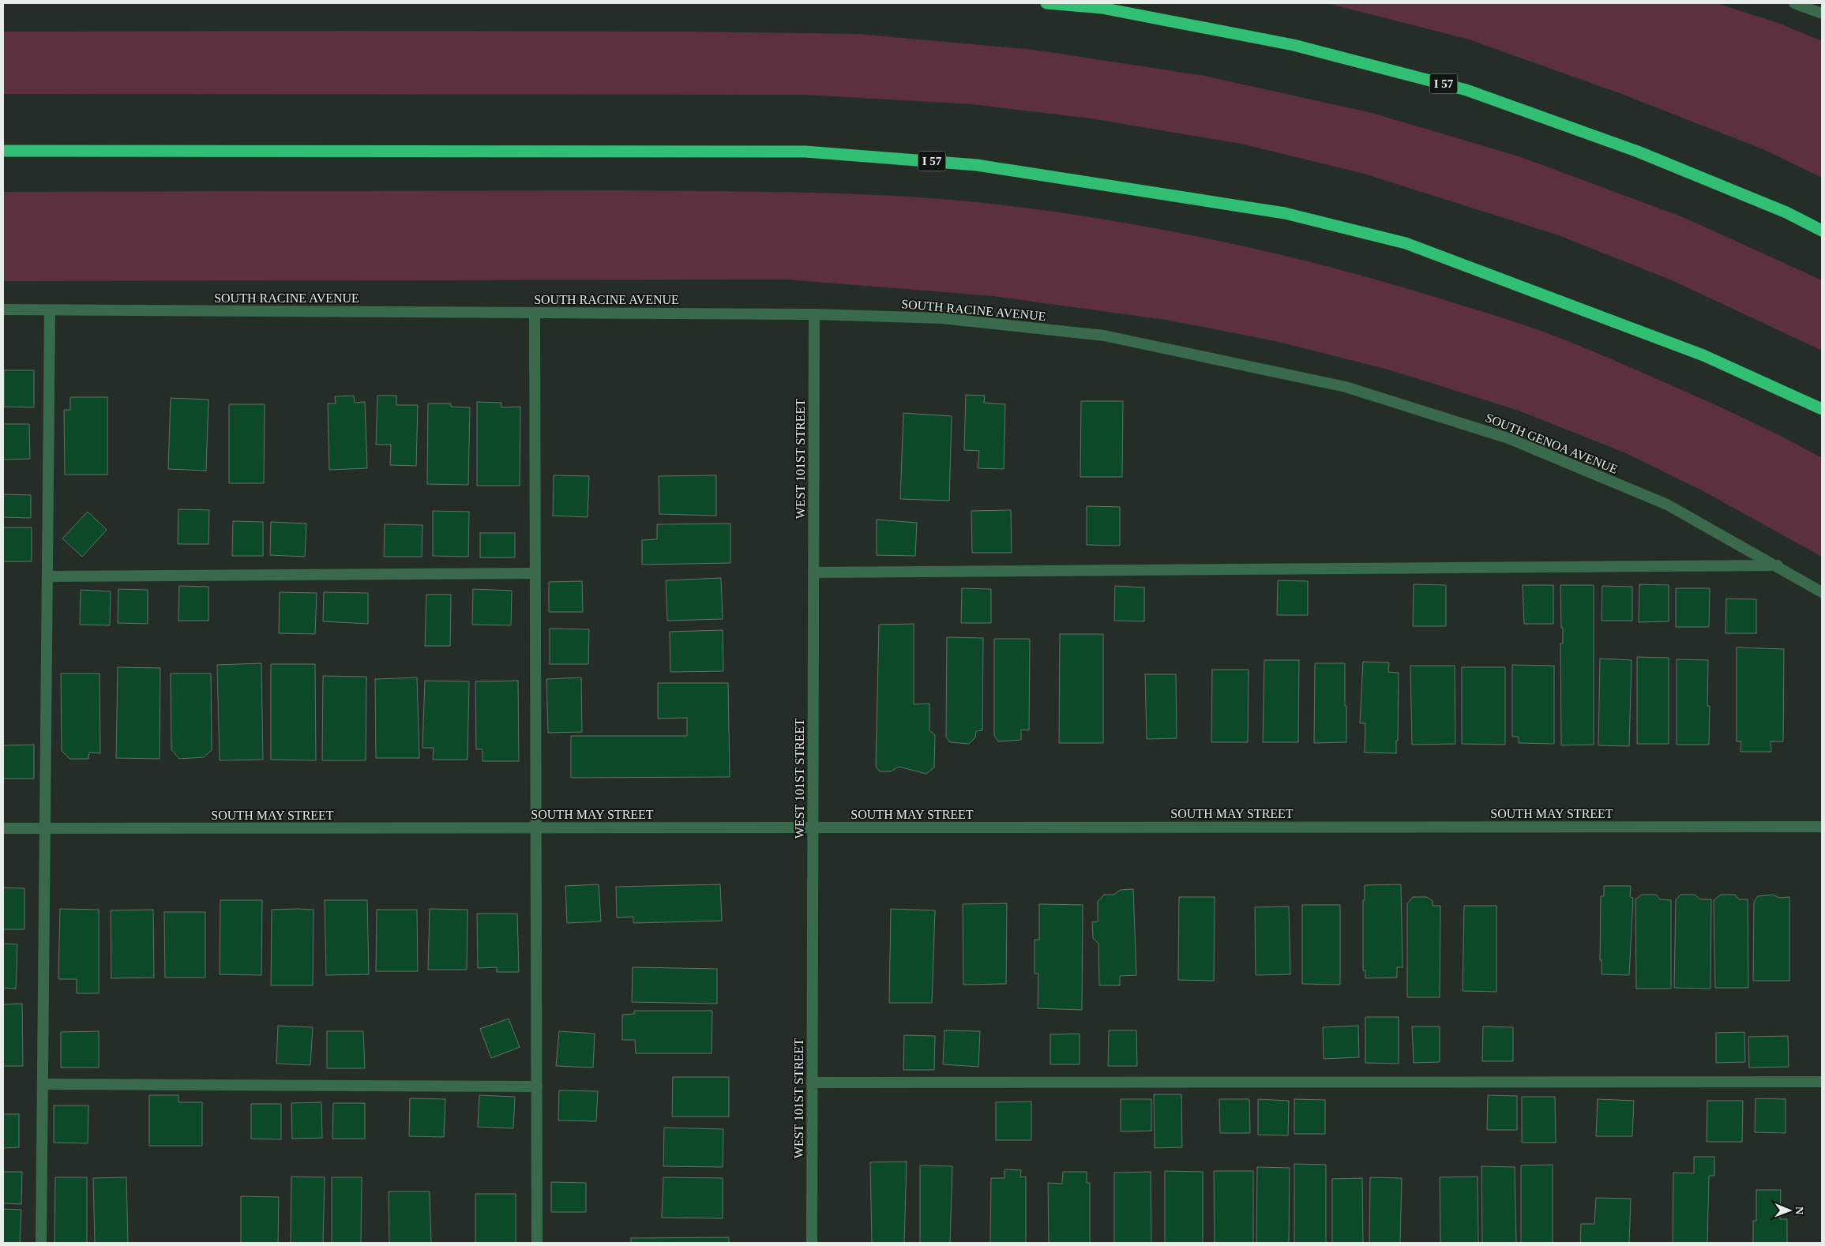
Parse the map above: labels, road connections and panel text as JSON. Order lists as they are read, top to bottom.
{
  "streets": {
    "highway": ["I 57"],
    "street": [
      "SOUTH RACINE AVENUE",
      "SOUTH GENOA AVENUE",
      "WEST 101ST STREET",
      "SOUTH MAY STREET"
    ]
  },
  "crossings": [
    ["SOUTH RACINE AVENUE", "SOUTH GENOA AVENUE"],
    ["SOUTH RACINE AVENUE", "WEST 101ST STREET"],
    ["WEST 101ST STREET", "SOUTH MAY STREET"]
  ],
  "north": "right"
}
